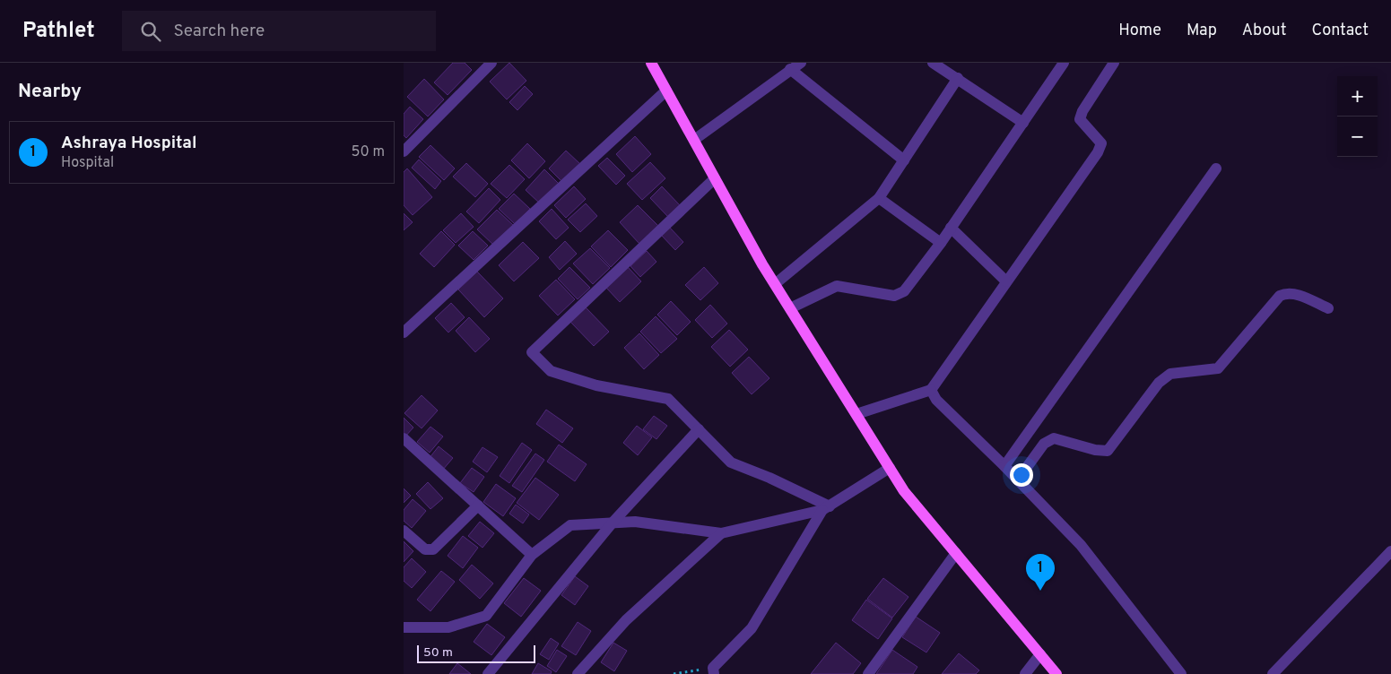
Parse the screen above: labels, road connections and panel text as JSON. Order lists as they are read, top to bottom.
{
  "scale_bar": "50 m",
  "page": {
    "header": "Pathlet",
    "search": "Search here",
    "nav": [
      "Home",
      "Map",
      "About",
      "Contact"
    ],
    "heading": "Nearby",
    "map_buttons": ["+", "−"],
    "list": [
      {
        "mark": "1",
        "name": "Ashraya Hospital",
        "note": "Hospital",
        "value": "50 m"
      }
    ],
    "pins": "1",
    "scale": "50 m"
  }
}
